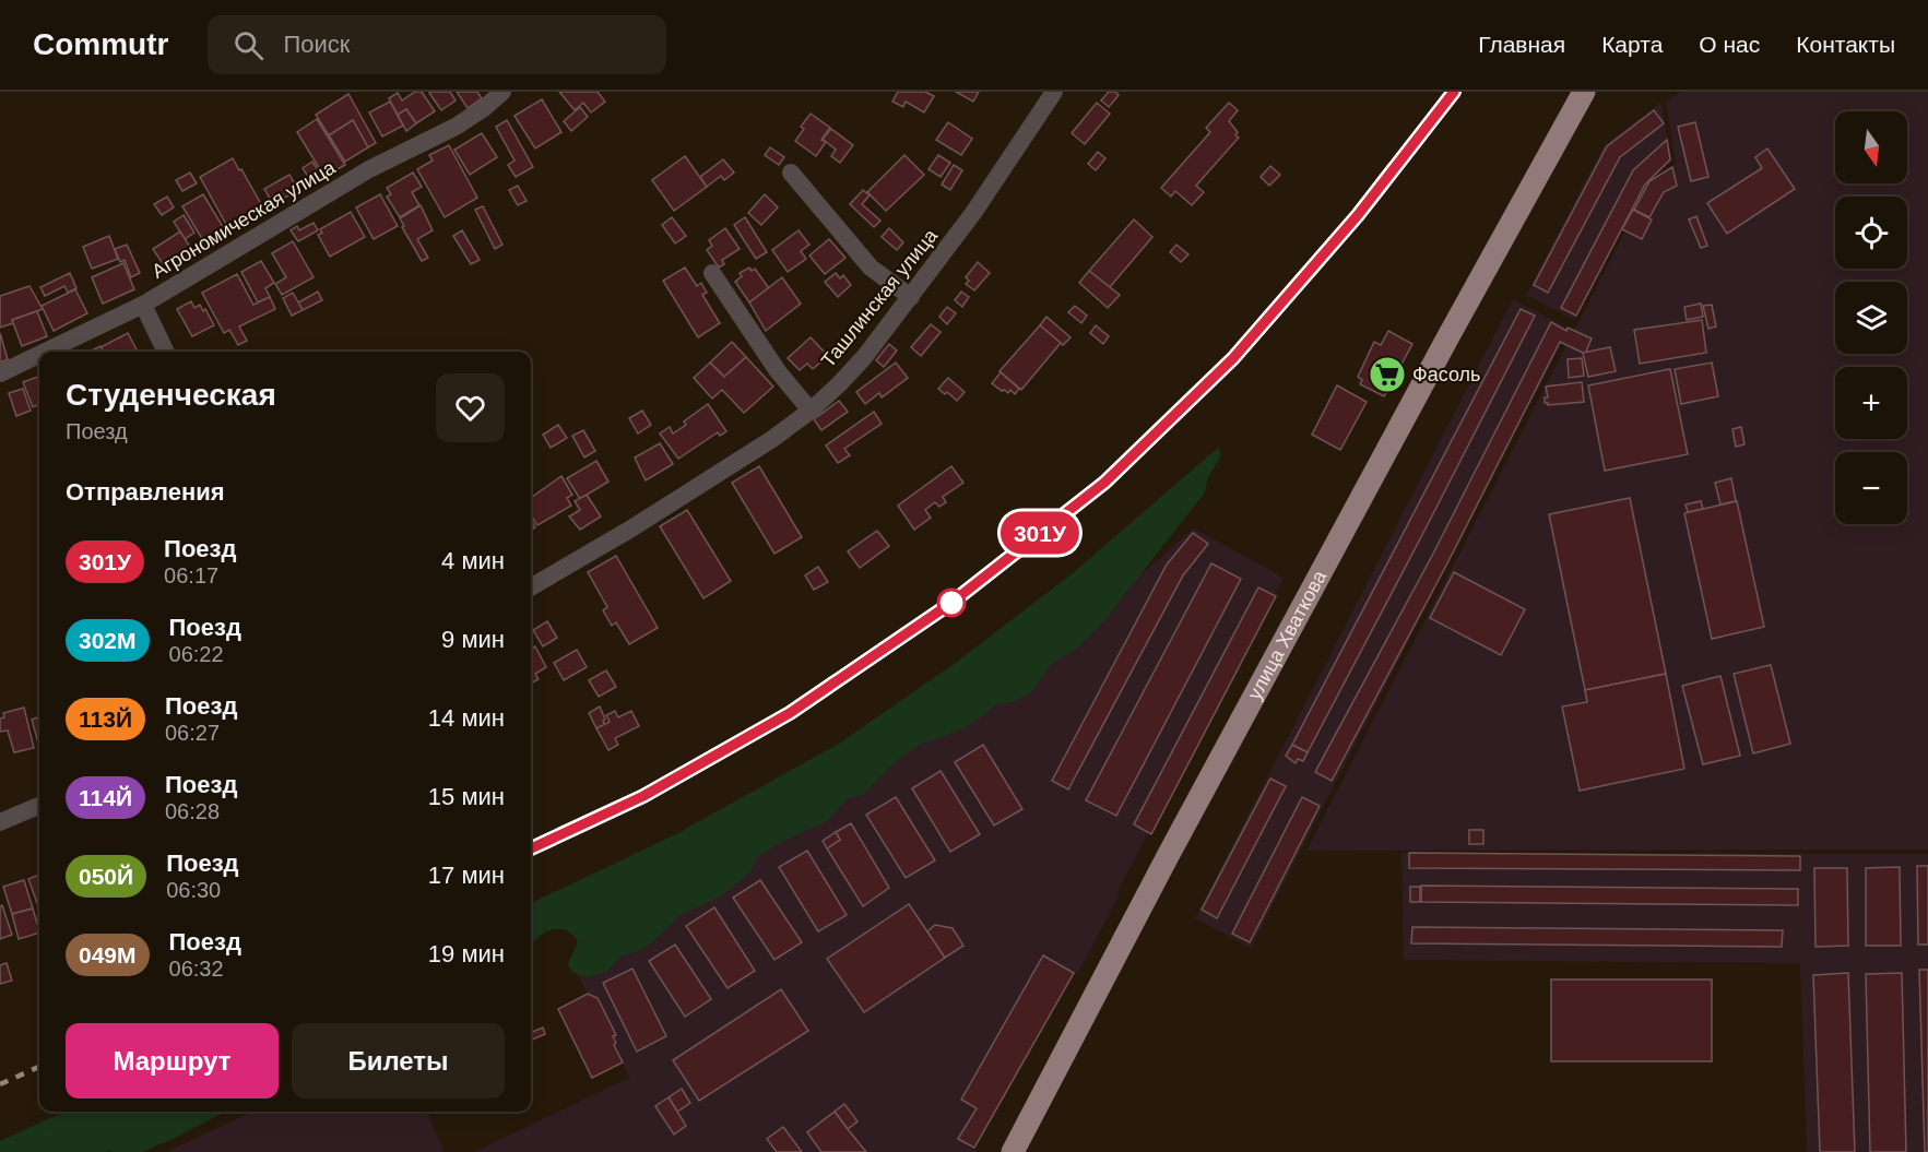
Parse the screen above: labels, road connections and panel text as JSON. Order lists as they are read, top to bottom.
{
  "streets": {
    "main road": ["улица Хваткова"],
    "street": ["Агрономическая улица", "Ташлинская улица"]
  },
  "places": {
    "supermarket": ["Фасоль"]
  },
  "north": "bottom",
  "page": {
    "header": "Commutr",
    "search": "Поиск",
    "nav": [
      "Главная",
      "Карта",
      "О нас",
      "Контакты"
    ],
    "on_map": "301У",
    "map_buttons": ["+", "−"],
    "heading": [
      ["Студенческая", "Поезд"],
      "Отправления"
    ],
    "list": [
      {
        "mark": "301У",
        "name": "Поезд",
        "note": "06:17",
        "value": "4 мин"
      },
      {
        "mark": "302М",
        "name": "Поезд",
        "note": "06:22",
        "value": "9 мин"
      },
      {
        "mark": "113Й",
        "name": "Поезд",
        "note": "06:27",
        "value": "14 мин"
      },
      {
        "mark": "114Й",
        "name": "Поезд",
        "note": "06:28",
        "value": "15 мин"
      },
      {
        "mark": "050Й",
        "name": "Поезд",
        "note": "06:30",
        "value": "17 мин"
      },
      {
        "mark": "049М",
        "name": "Поезд",
        "note": "06:32",
        "value": "19 мин"
      }
    ],
    "buttons": ["Маршрут", "Билеты"]
  }
}
